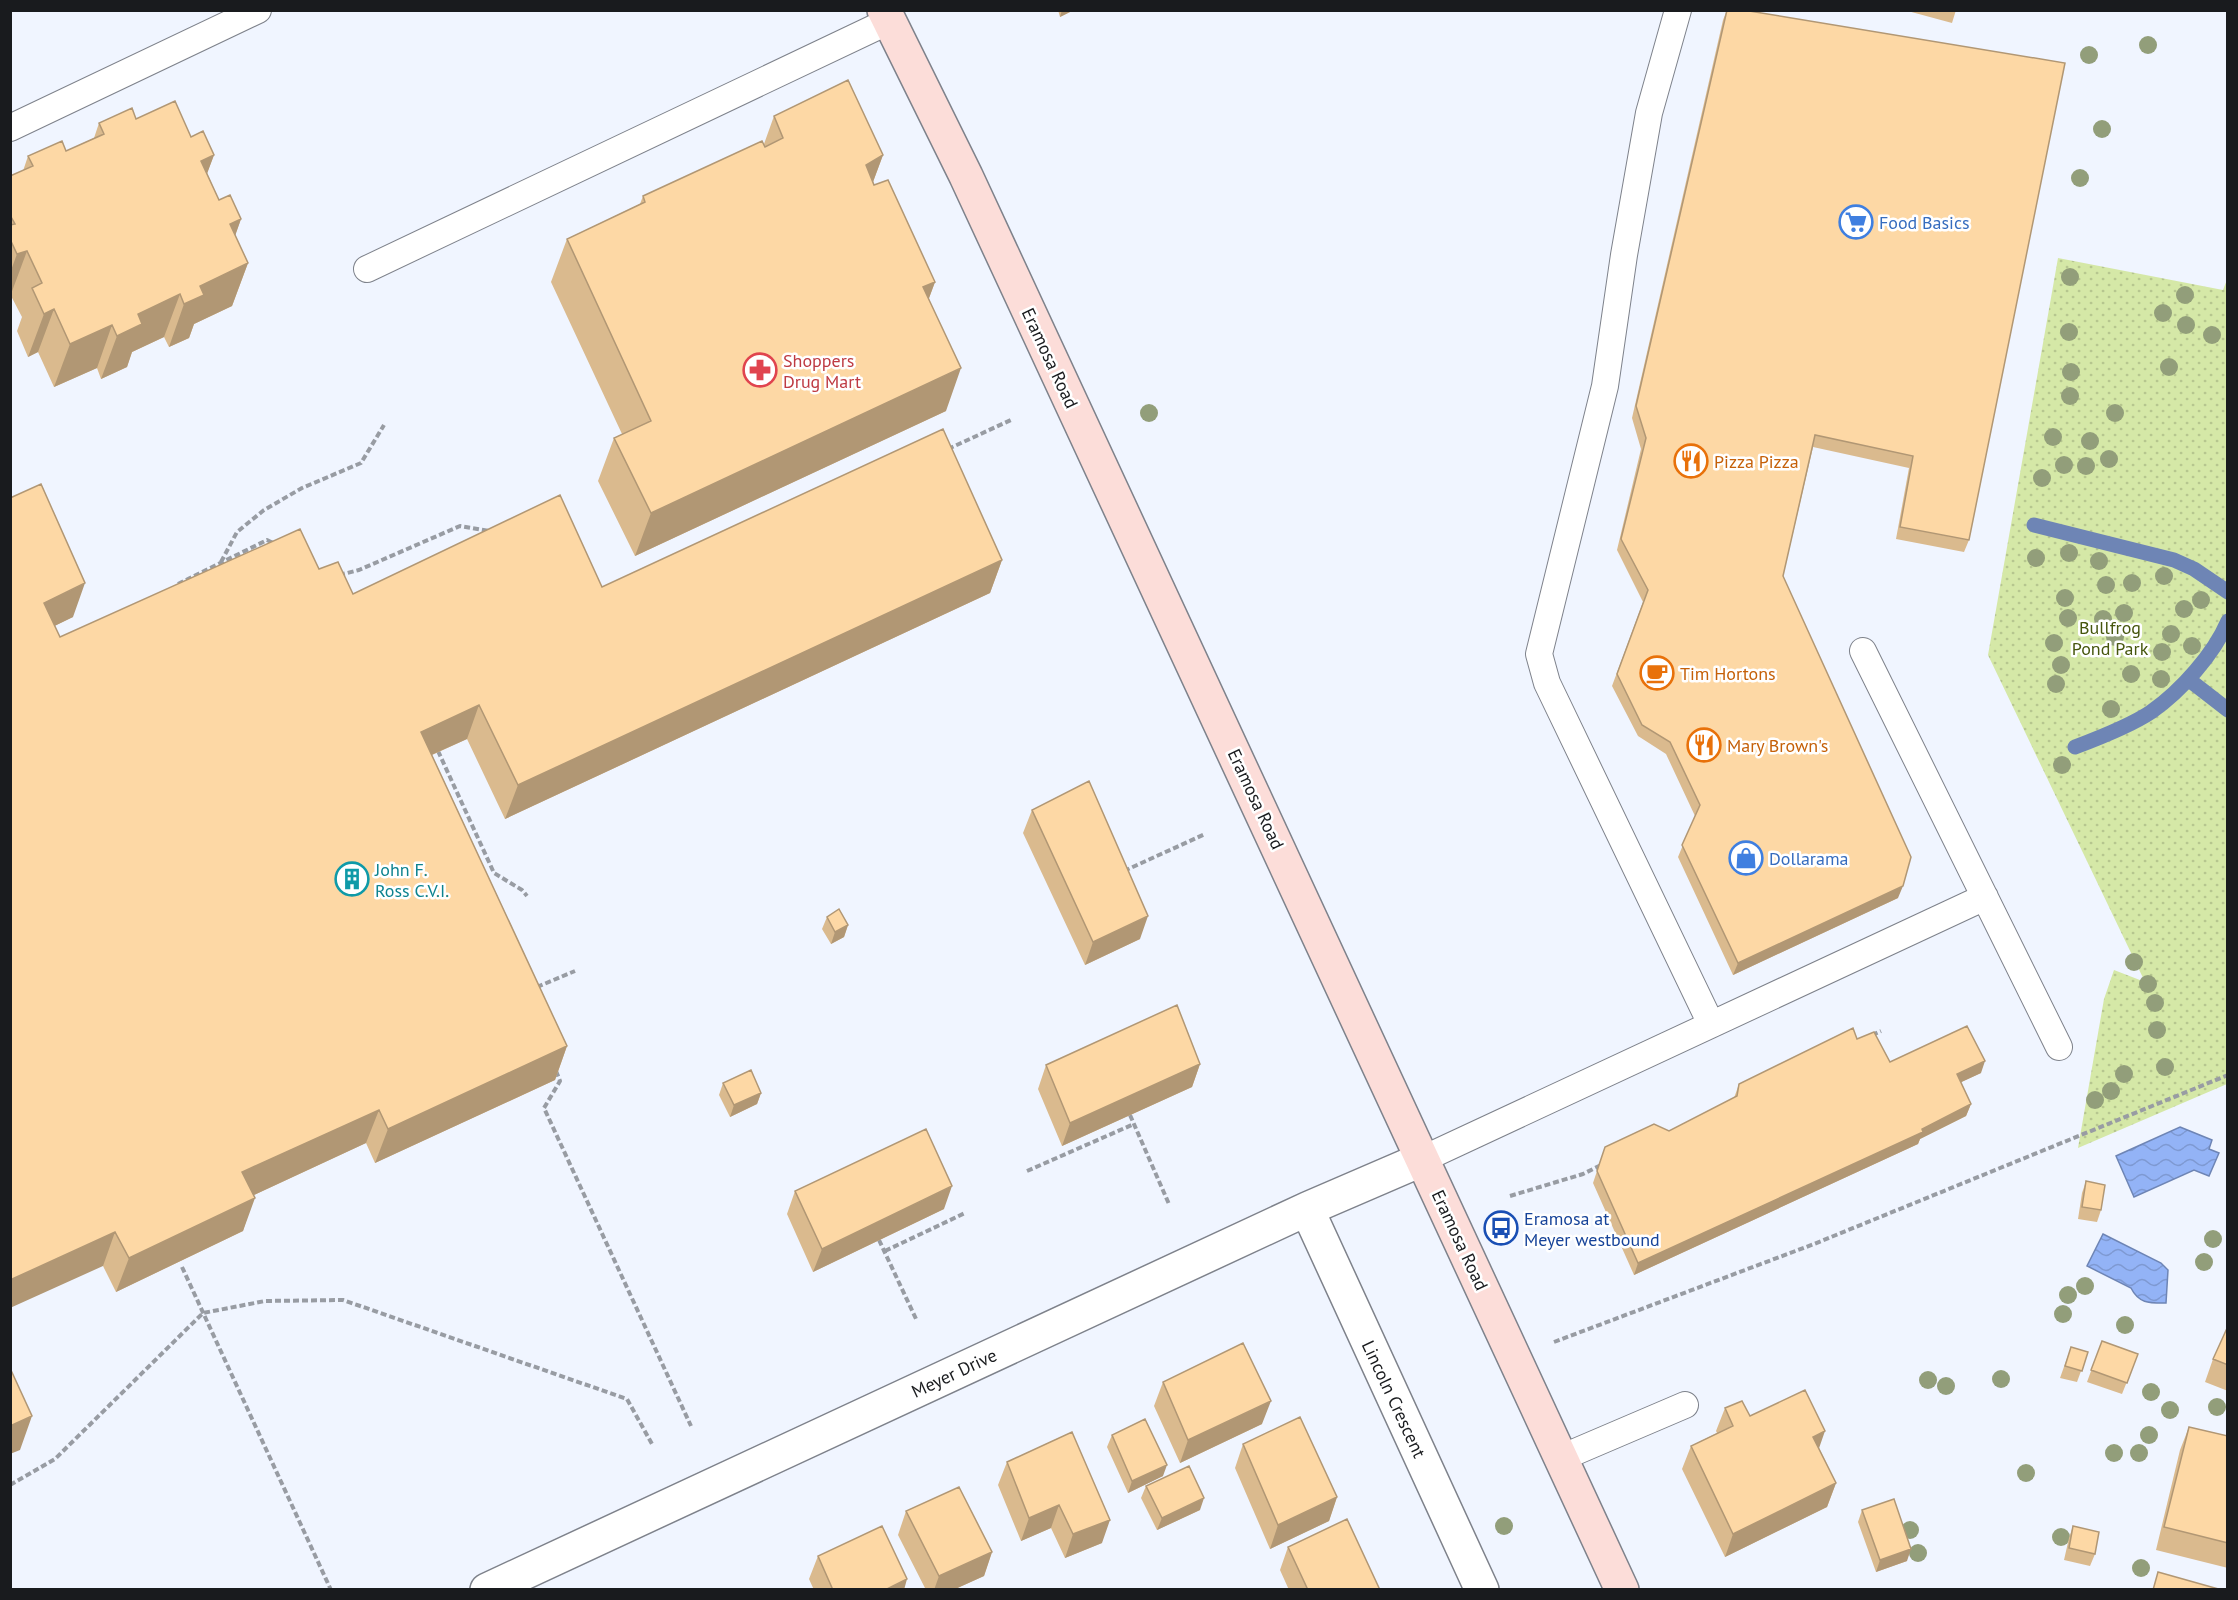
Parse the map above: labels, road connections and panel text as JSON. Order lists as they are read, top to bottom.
{
  "streets": {
    "main road": ["Eramosa Road"],
    "street": ["Meyer Drive", "Lincoln Crescent"]
  },
  "crossings": [
    ["Eramosa Road", "Meyer Drive"],
    ["Meyer Drive", "Lincoln Crescent"]
  ],
  "parks": ["Bullfrog Pond Park"],
  "places": {
    "supermarket": ["Food Basics"],
    "pharmacy": ["Shoppers Drug Mart"],
    "restaurant": ["Pizza Pizza", "Mary Brown's"],
    "cafe": ["Tim Hortons"],
    "shop": ["Dollarama"],
    "building": ["John F. Ross C.V.I."],
    "bus stop": ["Eramosa at Meyer westbound"]
  }
}
